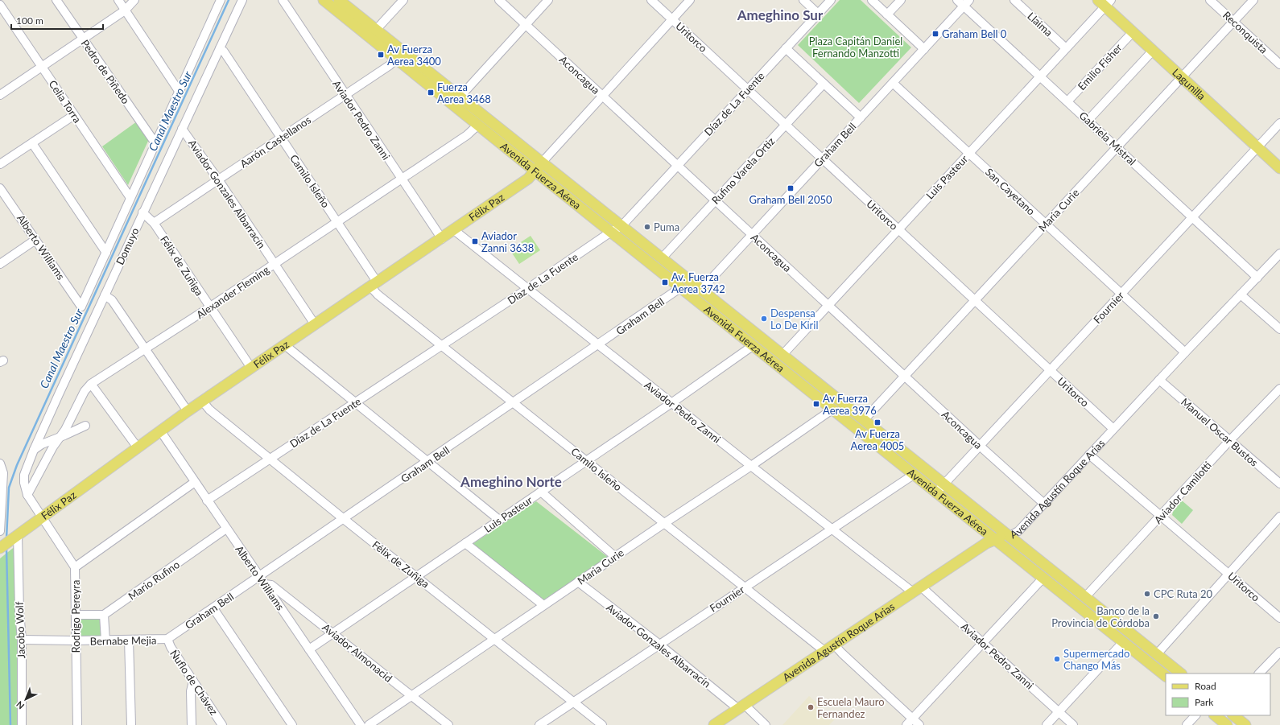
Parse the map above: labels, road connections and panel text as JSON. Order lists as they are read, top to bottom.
{
  "streets": {
    "main road": [
      "Lagunilla",
      "Avenida Fuerza Aérea",
      "Félix Paz",
      "Avenida Agustín Roque Arias"
    ],
    "street": [
      "Llaima",
      "Reconquista",
      "Uritorco",
      "Emilio Fisher",
      "Pedro de Piñedo",
      "Aconcagua",
      "Celia Torra",
      "Díaz de La Fuente",
      "Aviador Pedro Zanni",
      "Gabriela Mistral",
      "Aarón Castellanos",
      "Graham Bell",
      "Rufino Varela Ortiz",
      "Luis Pasteur",
      "Camilo Isleño",
      "San Cayetano",
      "Aviador Gonzales Albarracín",
      "Maria Curie",
      "Domuyo",
      "Alberto Williams",
      "Félix de Zuñiga",
      "Alexander Fleming",
      "Fournier",
      "Manuel Oscar Bustos",
      "Aviador Camilotti",
      "Mario Rufino",
      "Rodrigo Pereyra",
      "Jacobo Wolf",
      "Bernabe Mejia",
      "Aviador Almonacid",
      "Ñuflo de Chávez"
    ]
  },
  "crossings": [
    ["Llaima", "Luis Pasteur"],
    ["Reconquista", "Maria Curie"],
    ["Uritorco", "Díaz de La Fuente"],
    ["Uritorco", "Graham Bell"],
    ["Uritorco", "Rufino Varela Ortiz"],
    ["Uritorco", "Luis Pasteur"],
    ["Uritorco", "Maria Curie"],
    ["Uritorco", "Fournier"],
    ["Uritorco", "Avenida Agustín Roque Arias"],
    ["Uritorco", "Aviador Camilotti"],
    ["Emilio Fisher", "Lagunilla"],
    ["Emilio Fisher", "Gabriela Mistral"],
    ["Pedro de Piñedo", "Domuyo"],
    ["Aconcagua", "Díaz de La Fuente"],
    ["Aconcagua", "Graham Bell"],
    ["Aconcagua", "Rufino Varela Ortiz"],
    ["Aconcagua", "Luis Pasteur"],
    ["Aconcagua", "Maria Curie"],
    ["Aconcagua", "Fournier"],
    ["Aconcagua", "Avenida Agustín Roque Arias"],
    ["Lagunilla", "Luis Pasteur"],
    ["Lagunilla", "Maria Curie"],
    ["Lagunilla", "Fournier"],
    ["Celia Torra", "Domuyo"],
    ["Díaz de La Fuente", "Aviador Pedro Zanni"],
    ["Díaz de La Fuente", "Avenida Fuerza Aérea"],
    ["Díaz de La Fuente", "Camilo Isleño"],
    ["Díaz de La Fuente", "Alberto Williams"],
    ["Díaz de La Fuente", "Félix de Zuñiga"],
    ["Aviador Pedro Zanni", "Aarón Castellanos"],
    ["Aviador Pedro Zanni", "Graham Bell"],
    ["Aviador Pedro Zanni", "Luis Pasteur"],
    ["Aviador Pedro Zanni", "Félix Paz"],
    ["Aviador Pedro Zanni", "Maria Curie"],
    ["Aviador Pedro Zanni", "Alexander Fleming"],
    ["Aviador Pedro Zanni", "Fournier"],
    ["Aviador Pedro Zanni", "Avenida Agustín Roque Arias"],
    ["Gabriela Mistral", "Graham Bell"],
    ["Gabriela Mistral", "Luis Pasteur"],
    ["Gabriela Mistral", "Maria Curie"],
    ["Gabriela Mistral", "Fournier"],
    ["Gabriela Mistral", "Avenida Agustín Roque Arias"],
    ["Aarón Castellanos", "Avenida Fuerza Aérea"],
    ["Aarón Castellanos", "Camilo Isleño"],
    ["Aarón Castellanos", "Aviador Gonzales Albarracín"],
    ["Aarón Castellanos", "Félix de Zuñiga"],
    ["Graham Bell", "Avenida Fuerza Aérea"],
    ["Graham Bell", "Camilo Isleño"],
    ["Graham Bell", "San Cayetano"],
    ["Graham Bell", "Alberto Williams"],
    ["Graham Bell", "Félix de Zuñiga"],
    ["Graham Bell", "Bernabe Mejia"],
    ["Graham Bell", "Ñuflo de Chávez"],
    ["Rufino Varela Ortiz", "Avenida Fuerza Aérea"],
    ["Avenida Fuerza Aérea", "Luis Pasteur"],
    ["Avenida Fuerza Aérea", "Félix Paz"],
    ["Avenida Fuerza Aérea", "Maria Curie"],
    ["Avenida Fuerza Aérea", "Alexander Fleming"],
    ["Avenida Fuerza Aérea", "Fournier"],
    ["Avenida Fuerza Aérea", "Avenida Agustín Roque Arias"],
    ["Avenida Fuerza Aérea", "Aviador Camilotti"],
    ["Luis Pasteur", "Camilo Isleño"],
    ["Luis Pasteur", "San Cayetano"],
    ["Luis Pasteur", "Alberto Williams"],
    ["Luis Pasteur", "Félix de Zuñiga"],
    ["Luis Pasteur", "Aviador Almonacid"],
    ["Camilo Isleño", "Félix Paz"],
    ["Camilo Isleño", "Maria Curie"],
    ["Camilo Isleño", "Domuyo"],
    ["Camilo Isleño", "Alexander Fleming"],
    ["Camilo Isleño", "Fournier"],
    ["Camilo Isleño", "Avenida Agustín Roque Arias"],
    ["San Cayetano", "Maria Curie"],
    ["San Cayetano", "Fournier"],
    ["San Cayetano", "Avenida Agustín Roque Arias"],
    ["Aviador Gonzales Albarracín", "Félix Paz"],
    ["Aviador Gonzales Albarracín", "Maria Curie"],
    ["Aviador Gonzales Albarracín", "Domuyo"],
    ["Aviador Gonzales Albarracín", "Alexander Fleming"],
    ["Aviador Gonzales Albarracín", "Fournier"],
    ["Aviador Gonzales Albarracín", "Avenida Agustín Roque Arias"],
    ["Félix Paz", "Alberto Williams"],
    ["Félix Paz", "Félix de Zuñiga"],
    ["Félix Paz", "Rodrigo Pereyra"],
    ["Félix Paz", "Jacobo Wolf"],
    ["Maria Curie", "Félix de Zuñiga"],
    ["Maria Curie", "Aviador Almonacid"],
    ["Domuyo", "Alberto Williams"],
    ["Domuyo", "Félix de Zuñiga"],
    ["Domuyo", "Alexander Fleming"],
    ["Domuyo", "Rodrigo Pereyra"],
    ["Alberto Williams", "Mario Rufino"],
    ["Alberto Williams", "Aviador Almonacid"],
    ["Félix de Zuñiga", "Alexander Fleming"],
    ["Félix de Zuñiga", "Fournier"],
    ["Alexander Fleming", "Rodrigo Pereyra"],
    ["Manuel Oscar Bustos", "Avenida Agustín Roque Arias"],
    ["Manuel Oscar Bustos", "Aviador Camilotti"],
    ["Rodrigo Pereyra", "Bernabe Mejia"],
    ["Jacobo Wolf", "Bernabe Mejia"],
    ["Bernabe Mejia", "Ñuflo de Chávez"]
  ],
  "districts": ["Ameghino Sur", "Ameghino Norte"],
  "water": ["Canal Maestro Sur"],
  "parks": ["Plaza Capitán Daniel Fernando Manzotti"],
  "places": {
    "transit": [
      "Graham Bell 0",
      "Av Fuerza Aerea 3400",
      "Fuerza Aerea 3468",
      "Graham Bell 2050",
      "Aviador Zanni 3638",
      "Av. Fuerza Aerea 3742",
      "Av Fuerza Aerea 3976",
      "Av Fuerza Aerea 4005"
    ],
    "other": [
      "Puma",
      "Despensa Lo De Kiril",
      "CPC Ruta 20",
      "Banco de la Provincia de Córdoba",
      "Supermercado Chango Más",
      "Escuela Mauro Fernandez"
    ]
  },
  "legend": ["Road", "Park"],
  "scale_bar": "100 m",
  "north": "bottom left"
}
